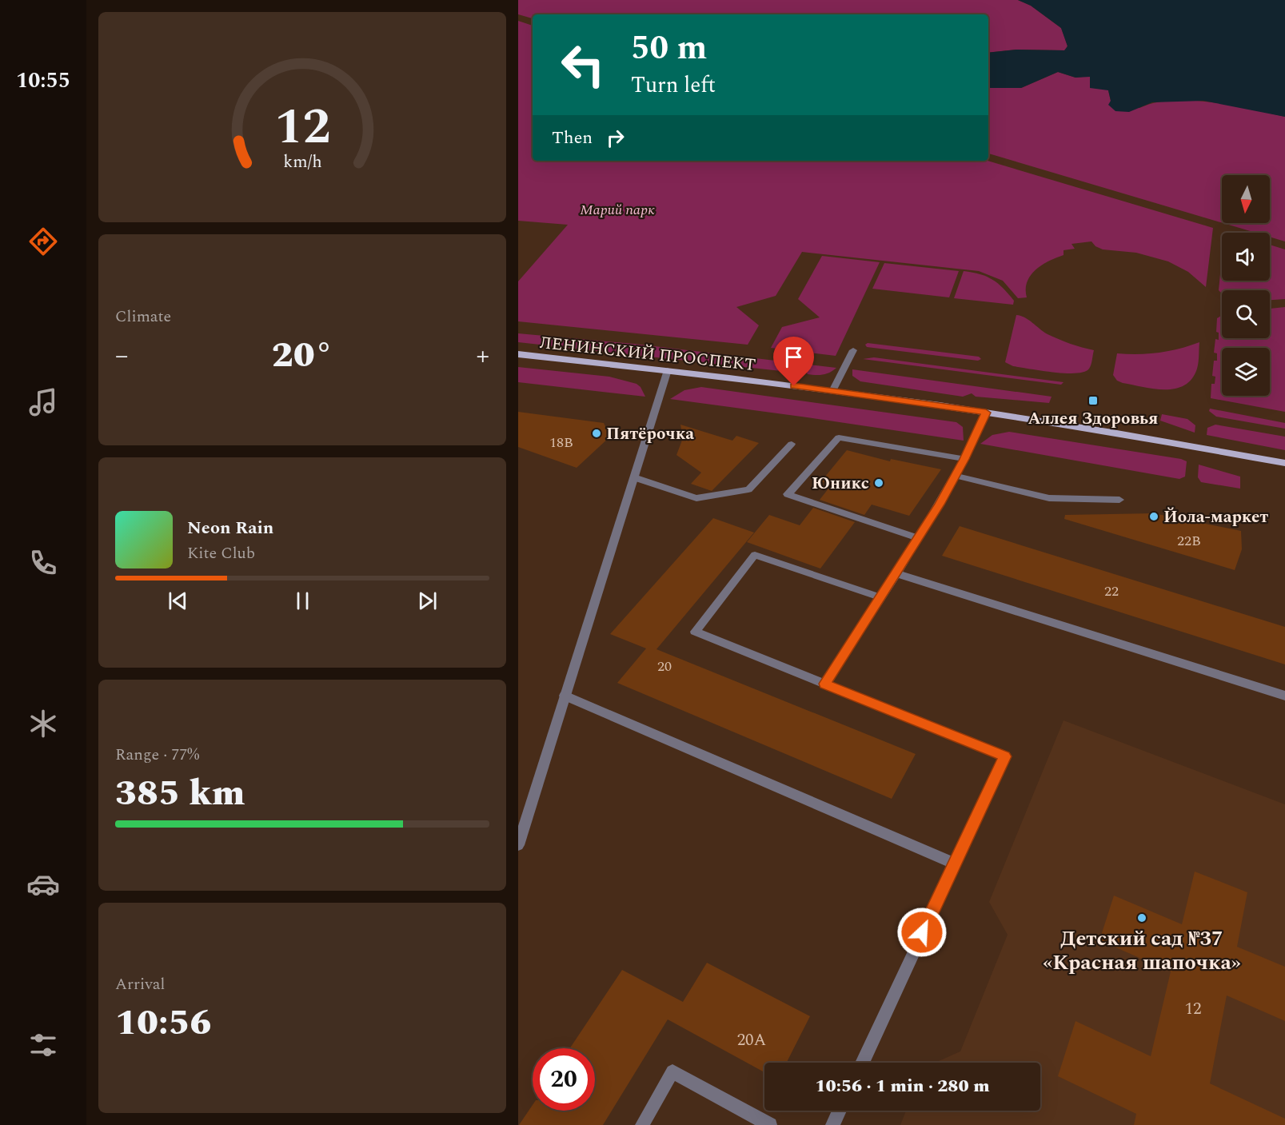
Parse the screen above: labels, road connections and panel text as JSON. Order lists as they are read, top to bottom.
{
  "streets": {
    "main road": ["ЛЕНИНСКИЙ ПРОСПЕКТ"]
  },
  "parks": ["Марий парк"],
  "places": {
    "transit": ["Аллея Здоровья"],
    "other": [
      "Пятёрочка",
      "Юникс",
      "Йола-маркет",
      "Детский сад №37 «Красная шапочка»"
    ]
  },
  "house_numbers": [
    "18В",
    "22В",
    "22",
    "20",
    "12",
    "20А"
  ],
  "north": "bottom",
  "page": {
    "tabs": "10:55",
    "turn": ["50 m", "Turn left"],
    "then": "Then",
    "tile": [
      "Climate",
      ["Range · 77%", "385 km"],
      ["Arrival", "10:56"]
    ],
    "heat": ["−", "20°", "+"],
    "song": ["Neon Rain", "Kite Club"],
    "limit": "20",
    "trip": "10:56 · 1 min · 280 m",
    "gauge": ["12", "km/h"]
  }
}
